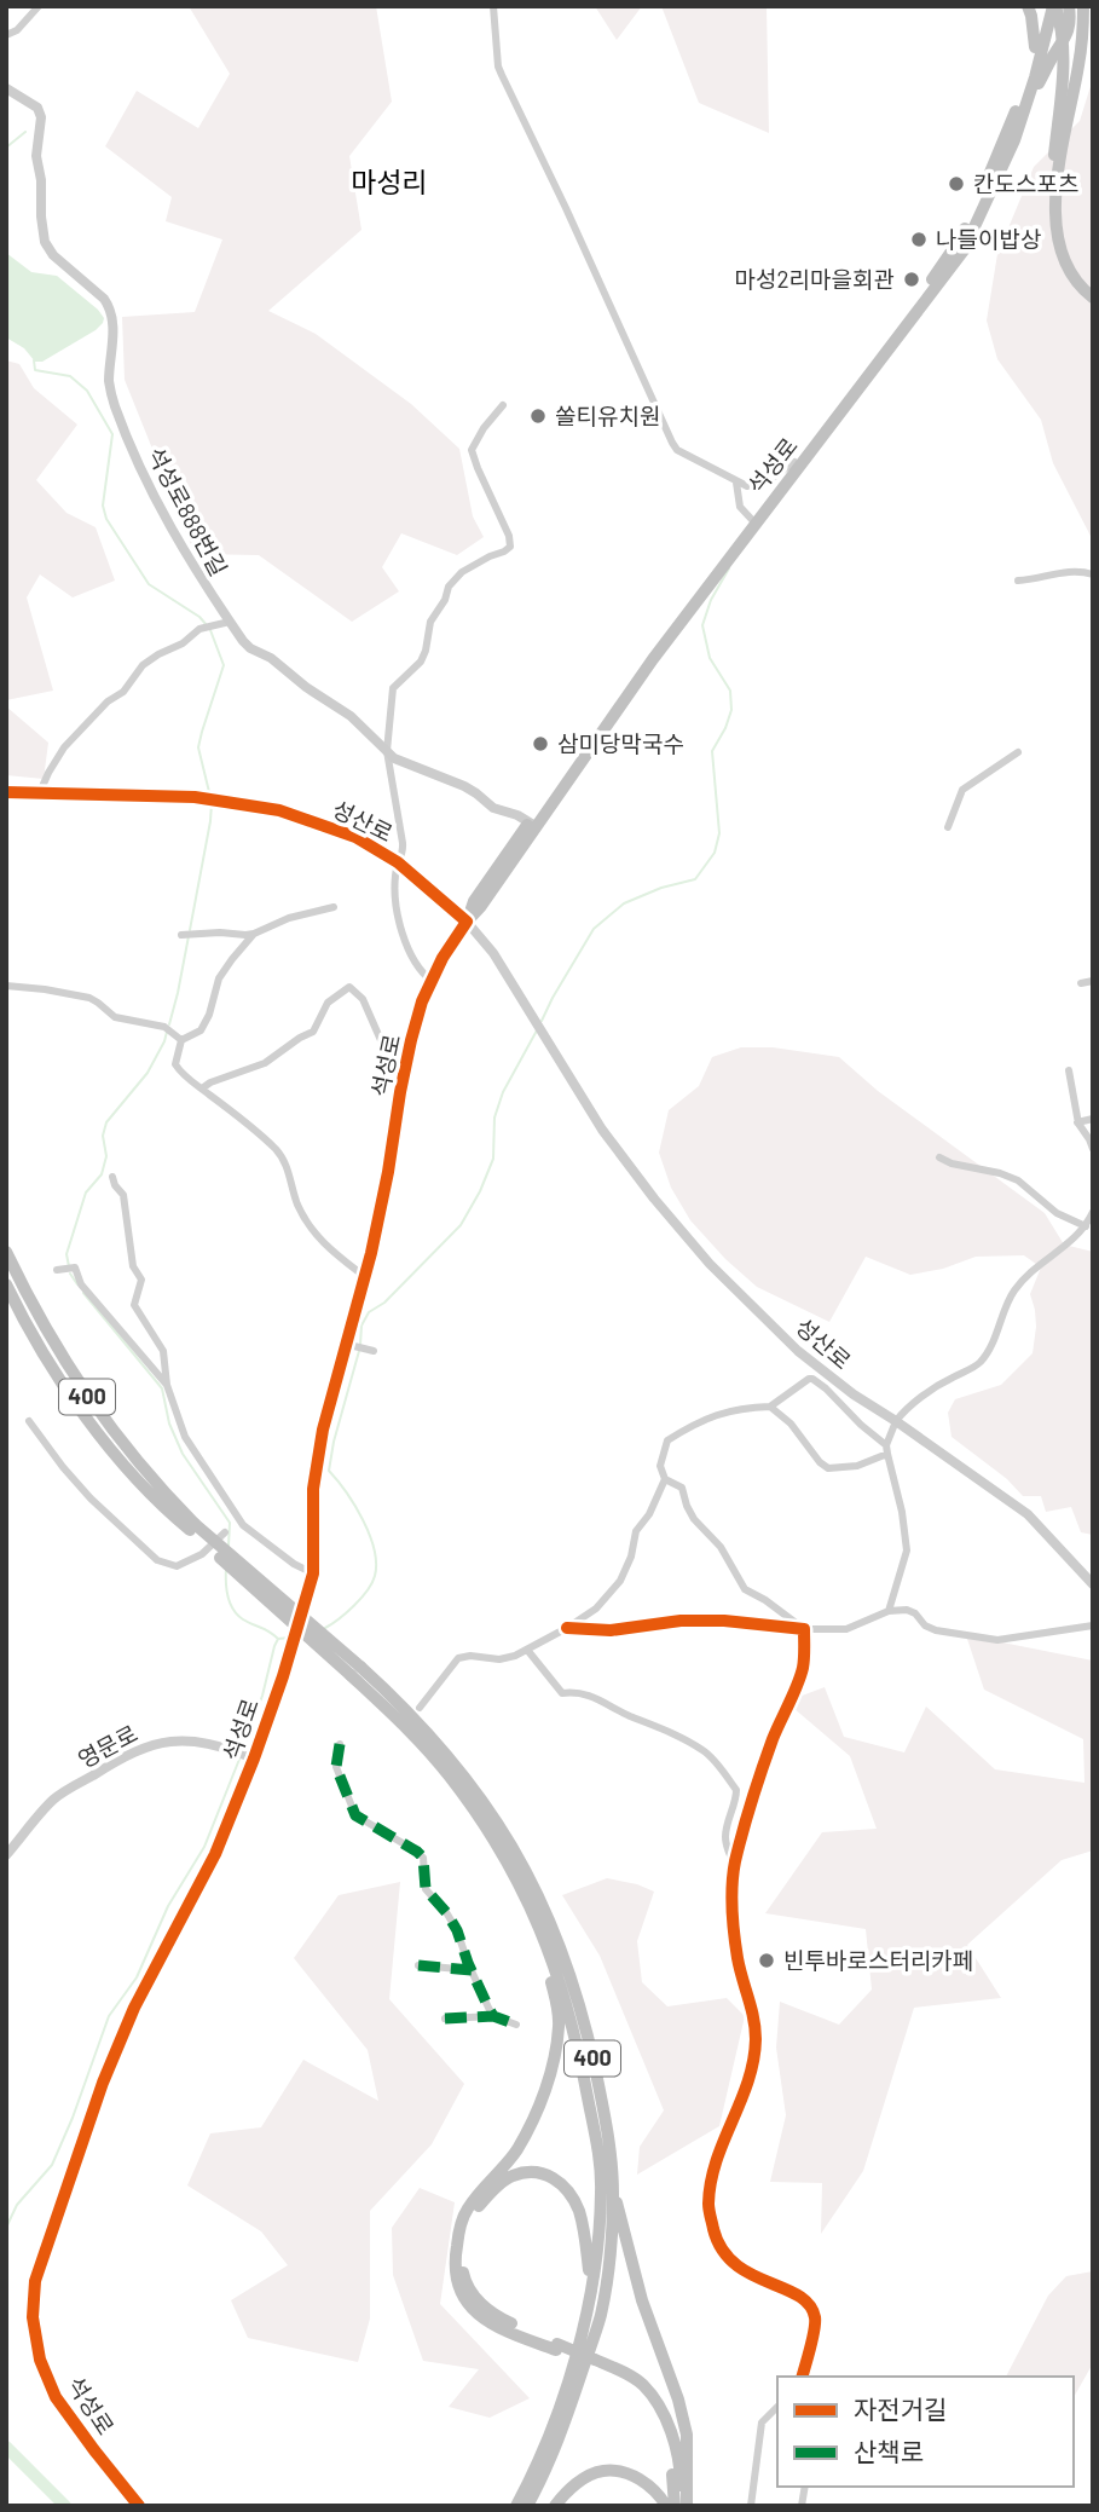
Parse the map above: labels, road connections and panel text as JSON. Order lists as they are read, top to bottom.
{
  "streets": {
    "highway": ["석성로", "400"],
    "street": ["석성로888번길", "성산로", "영문로"]
  },
  "crossings": [
    ["석성로", "석성로888번길"],
    ["석성로", "성산로"],
    ["석성로", "영문로"]
  ],
  "districts": ["마성리"],
  "places": [
    "칸도스포츠",
    "나들이밥상",
    "마성2리마을회관",
    "쏠티유치원",
    "삼미당막국수",
    "빈투바로스터리카페"
  ],
  "legend": ["자전거길", "산책로"]
}
